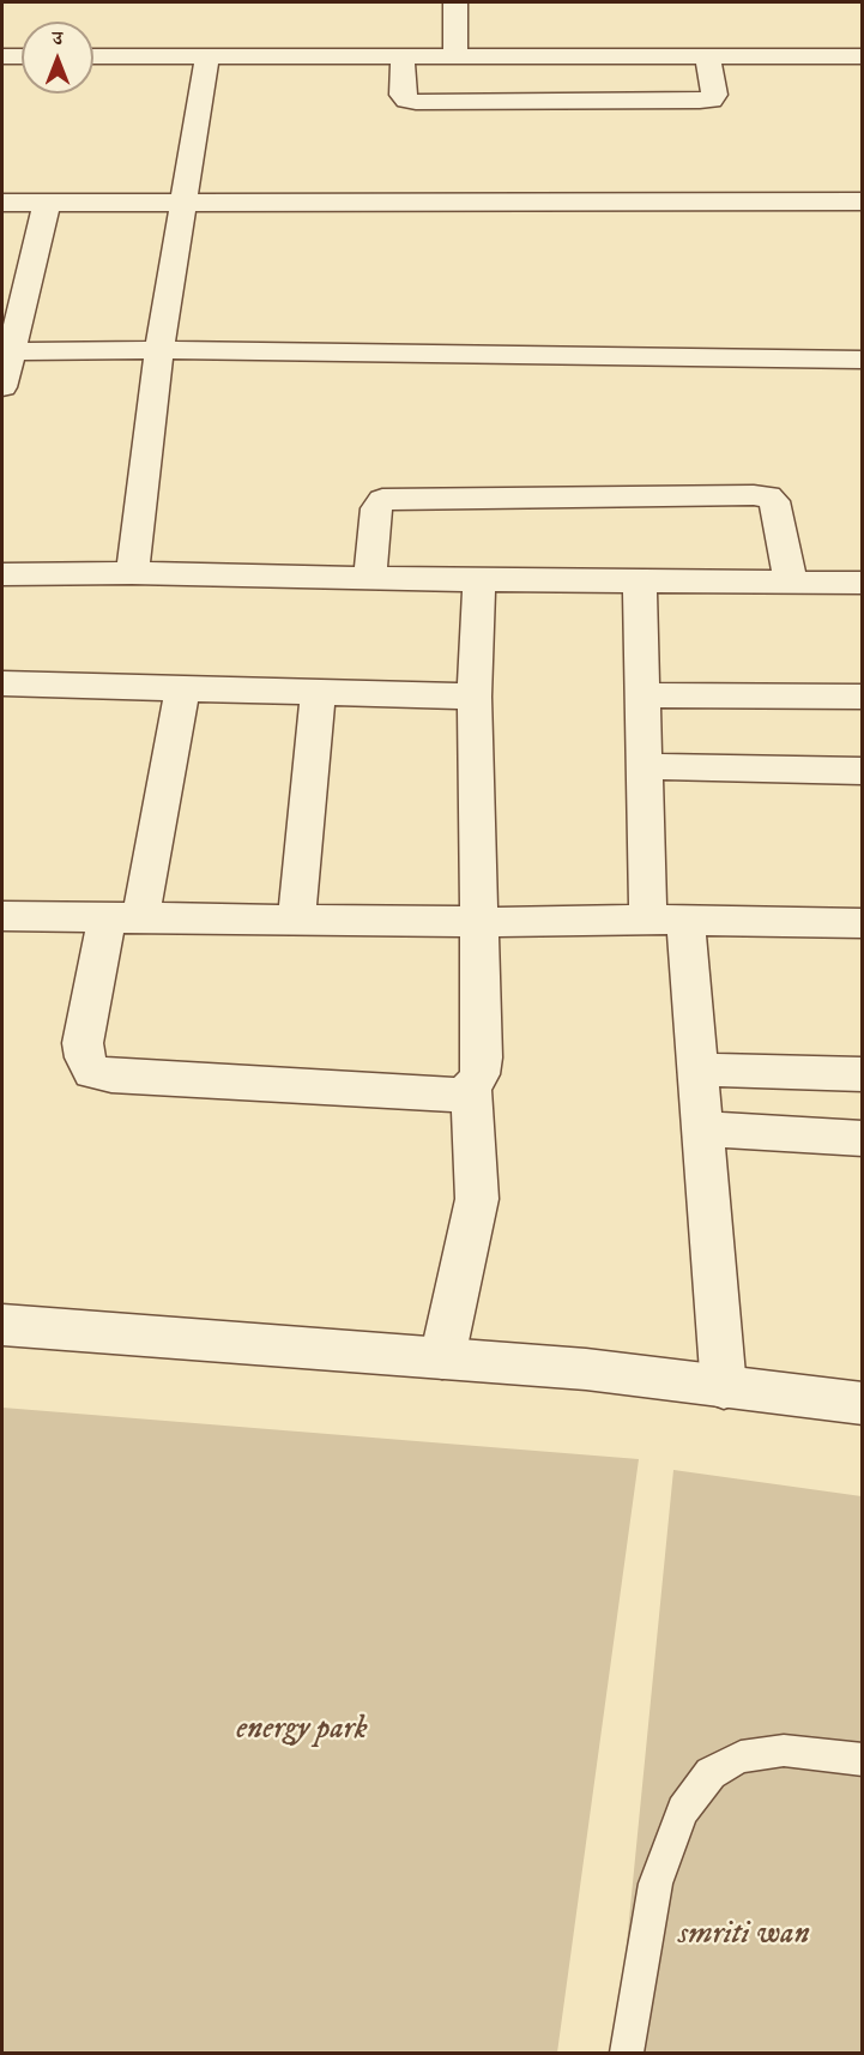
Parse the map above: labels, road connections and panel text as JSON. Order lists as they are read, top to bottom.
{
  "parks": ["energy park", "smriti wan"],
  "north": "top"
}
